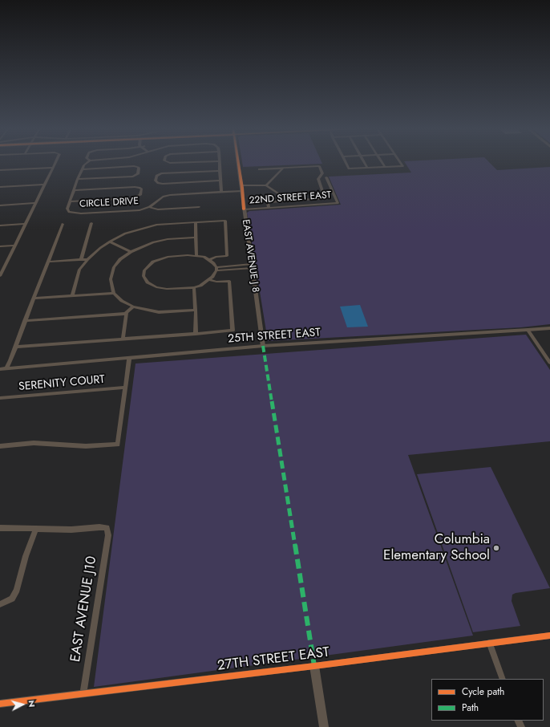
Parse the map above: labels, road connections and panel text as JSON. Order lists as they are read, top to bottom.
{
  "streets": {
    "street": [
      "22ND STREET EAST",
      "CIRCLE DRIVE",
      "EAST AVENUE J 8",
      "25TH STREET EAST",
      "SERENITY COURT",
      "EAST AVENUE J10",
      "27TH STREET EAST"
    ]
  },
  "crossings": [
    ["22ND STREET EAST", "EAST AVENUE J 8"],
    ["CIRCLE DRIVE", "EAST AVENUE J 8"],
    ["EAST AVENUE J 8", "25TH STREET EAST"],
    ["EAST AVENUE J10", "27TH STREET EAST"]
  ],
  "places": ["Columbia Elementary School"],
  "legend": ["Cycle path", "Path"],
  "north": "right"
}
